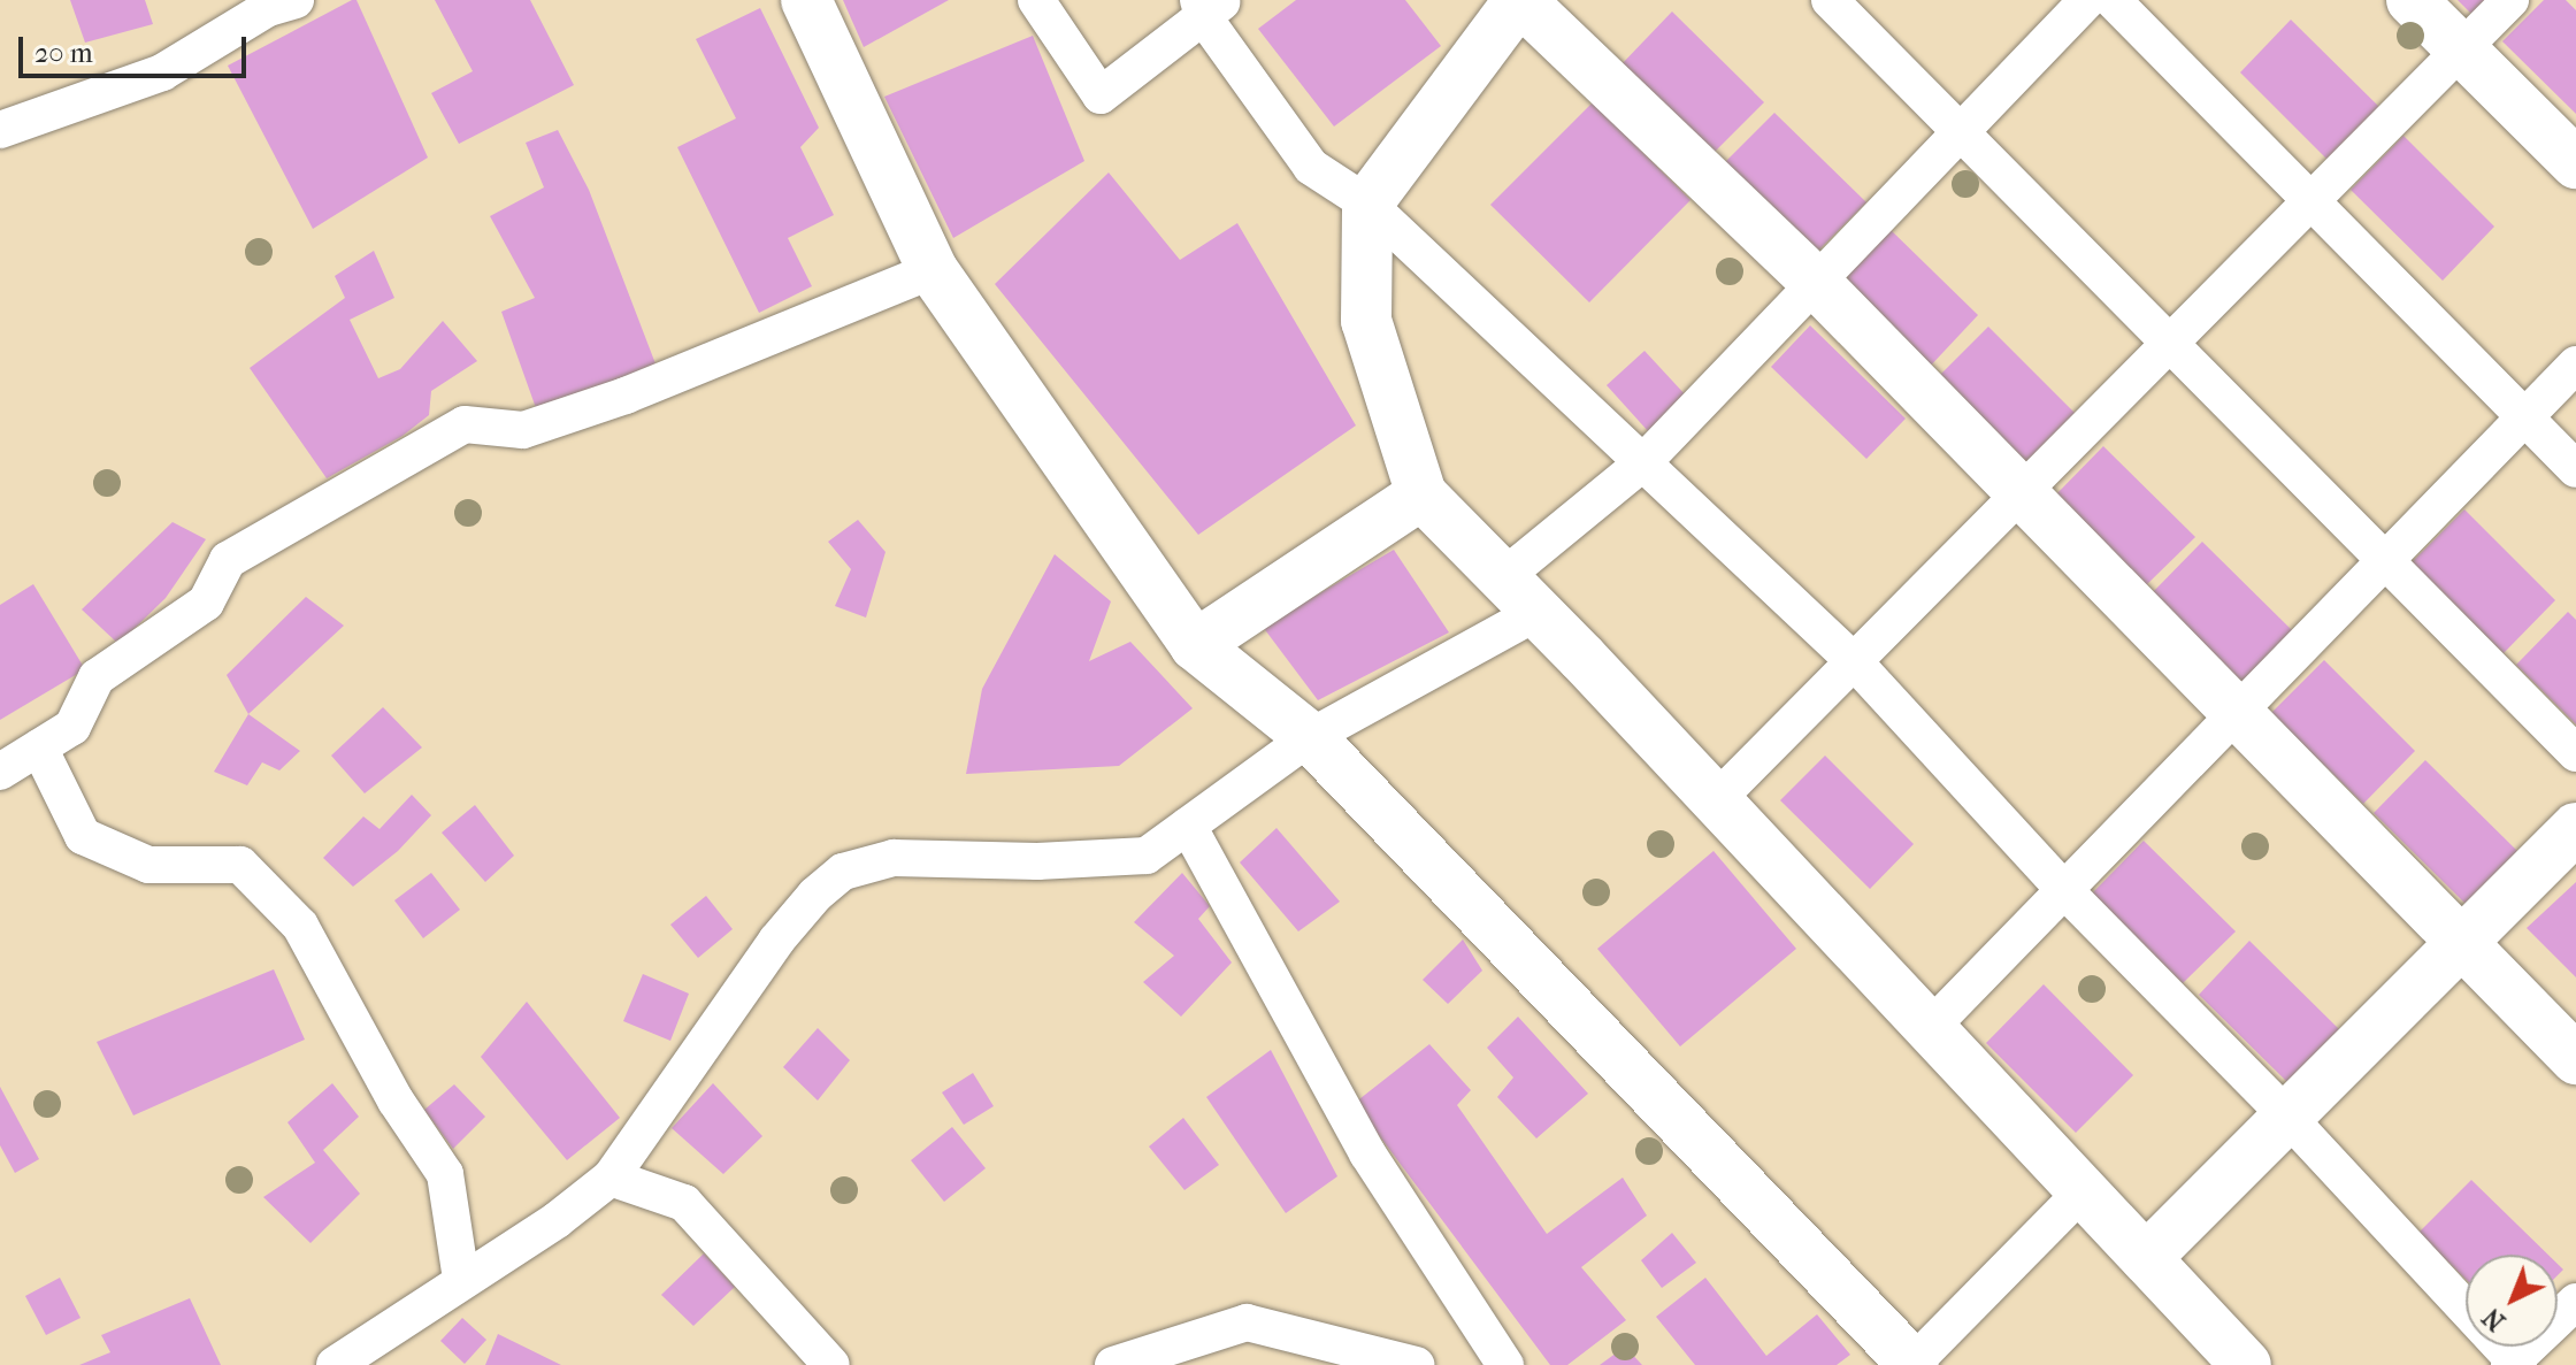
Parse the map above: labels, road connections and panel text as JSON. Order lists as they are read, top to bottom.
{
  "scale_bar": "20 m",
  "north": "bottom left"
}
